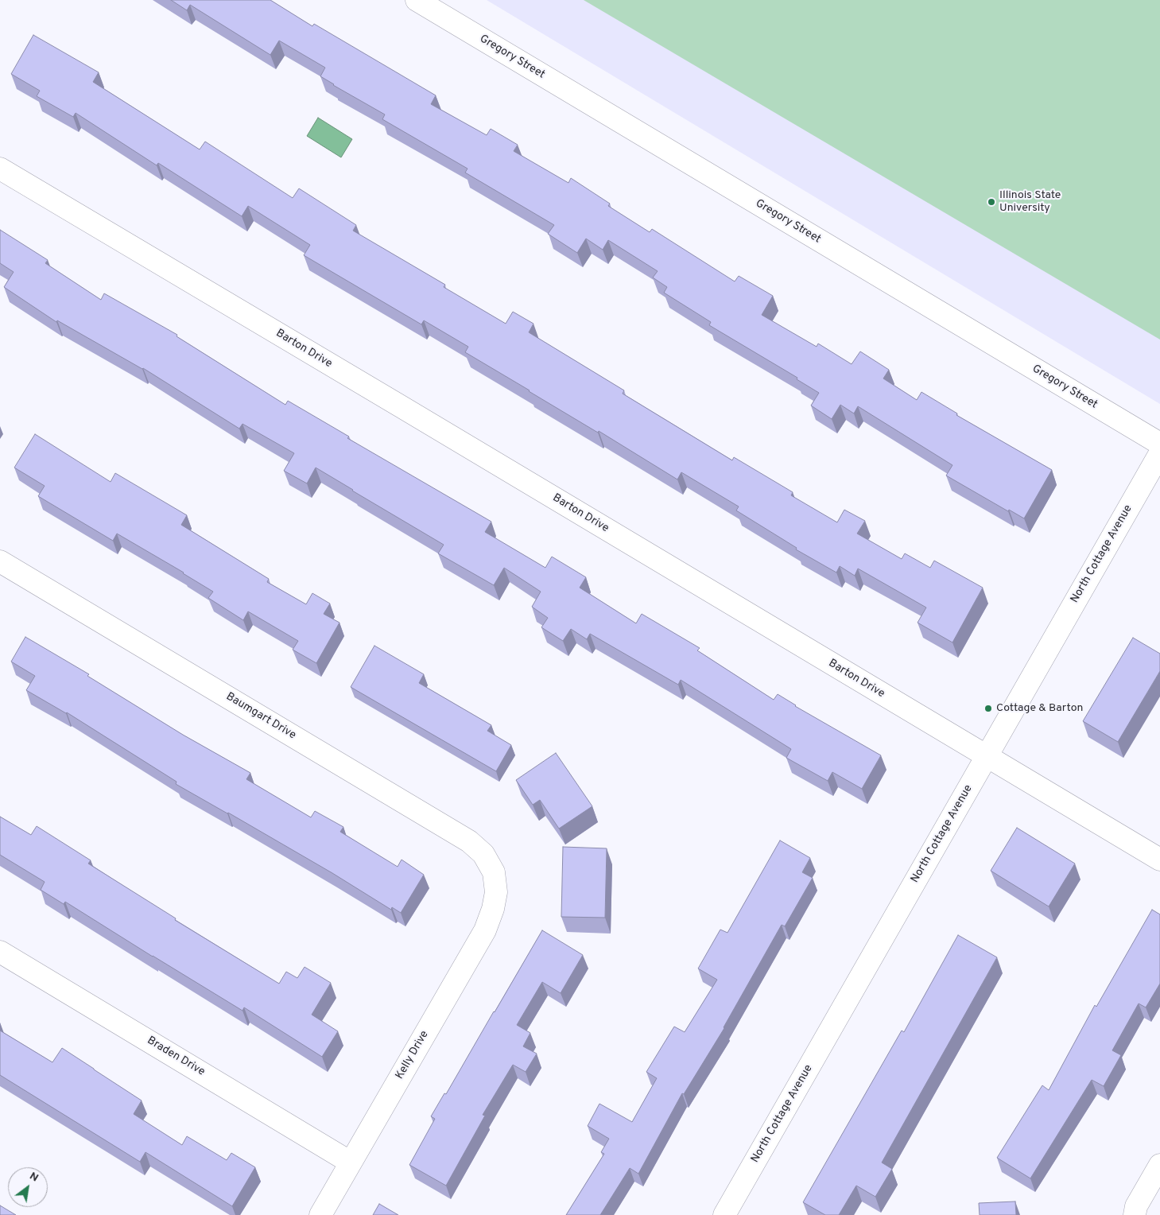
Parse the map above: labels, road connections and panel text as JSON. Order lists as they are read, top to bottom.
{
  "streets": {
    "street": [
      "Gregory Street",
      "Barton Drive",
      "North Cottage Avenue",
      "Baumgart Drive",
      "Kelly Drive",
      "Braden Drive"
    ]
  },
  "crossings": [
    ["Barton Drive", "North Cottage Avenue"],
    ["Baumgart Drive", "Kelly Drive"],
    ["Kelly Drive", "Braden Drive"]
  ],
  "places": ["Illinois State University", "Cottage & Barton"],
  "north": "top right"
}
